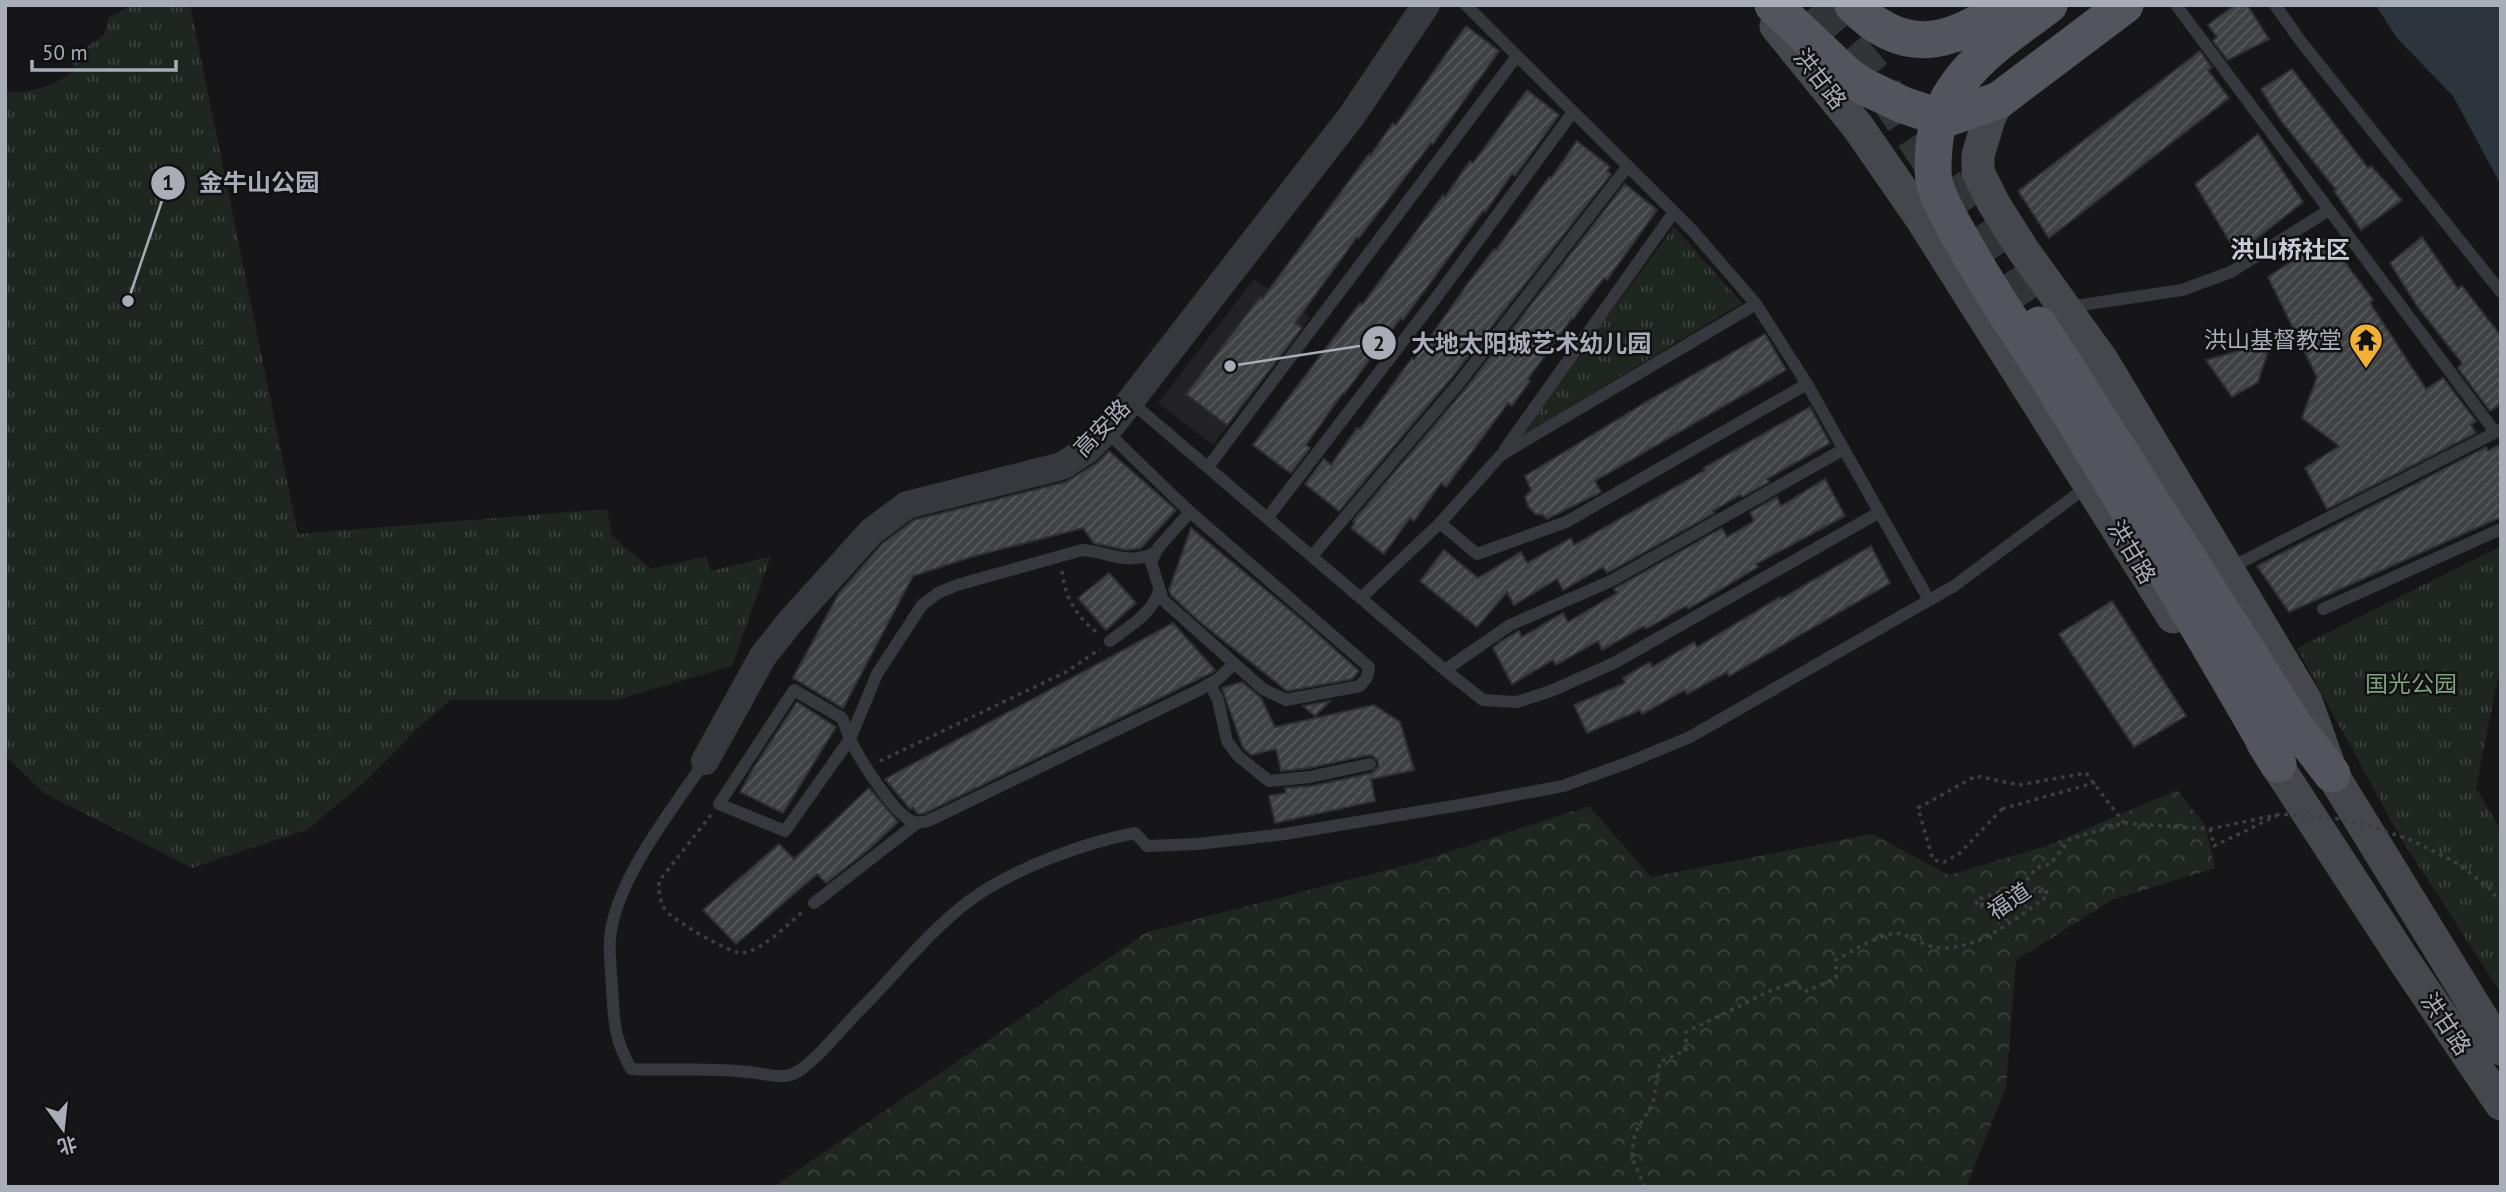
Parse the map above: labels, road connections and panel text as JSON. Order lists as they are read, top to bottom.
{
  "streets": {
    "main road": ["洪甘路"],
    "street": ["高安路"],
    "path": ["福道"]
  },
  "districts": ["洪山桥社区"],
  "parks": ["国光公园"],
  "places": {
    "other": ["金牛山公园", "大地太阳城艺术幼儿园"],
    "temple": ["洪山基督教堂"]
  },
  "scale_bar": "50 m",
  "north": "bottom"
}
